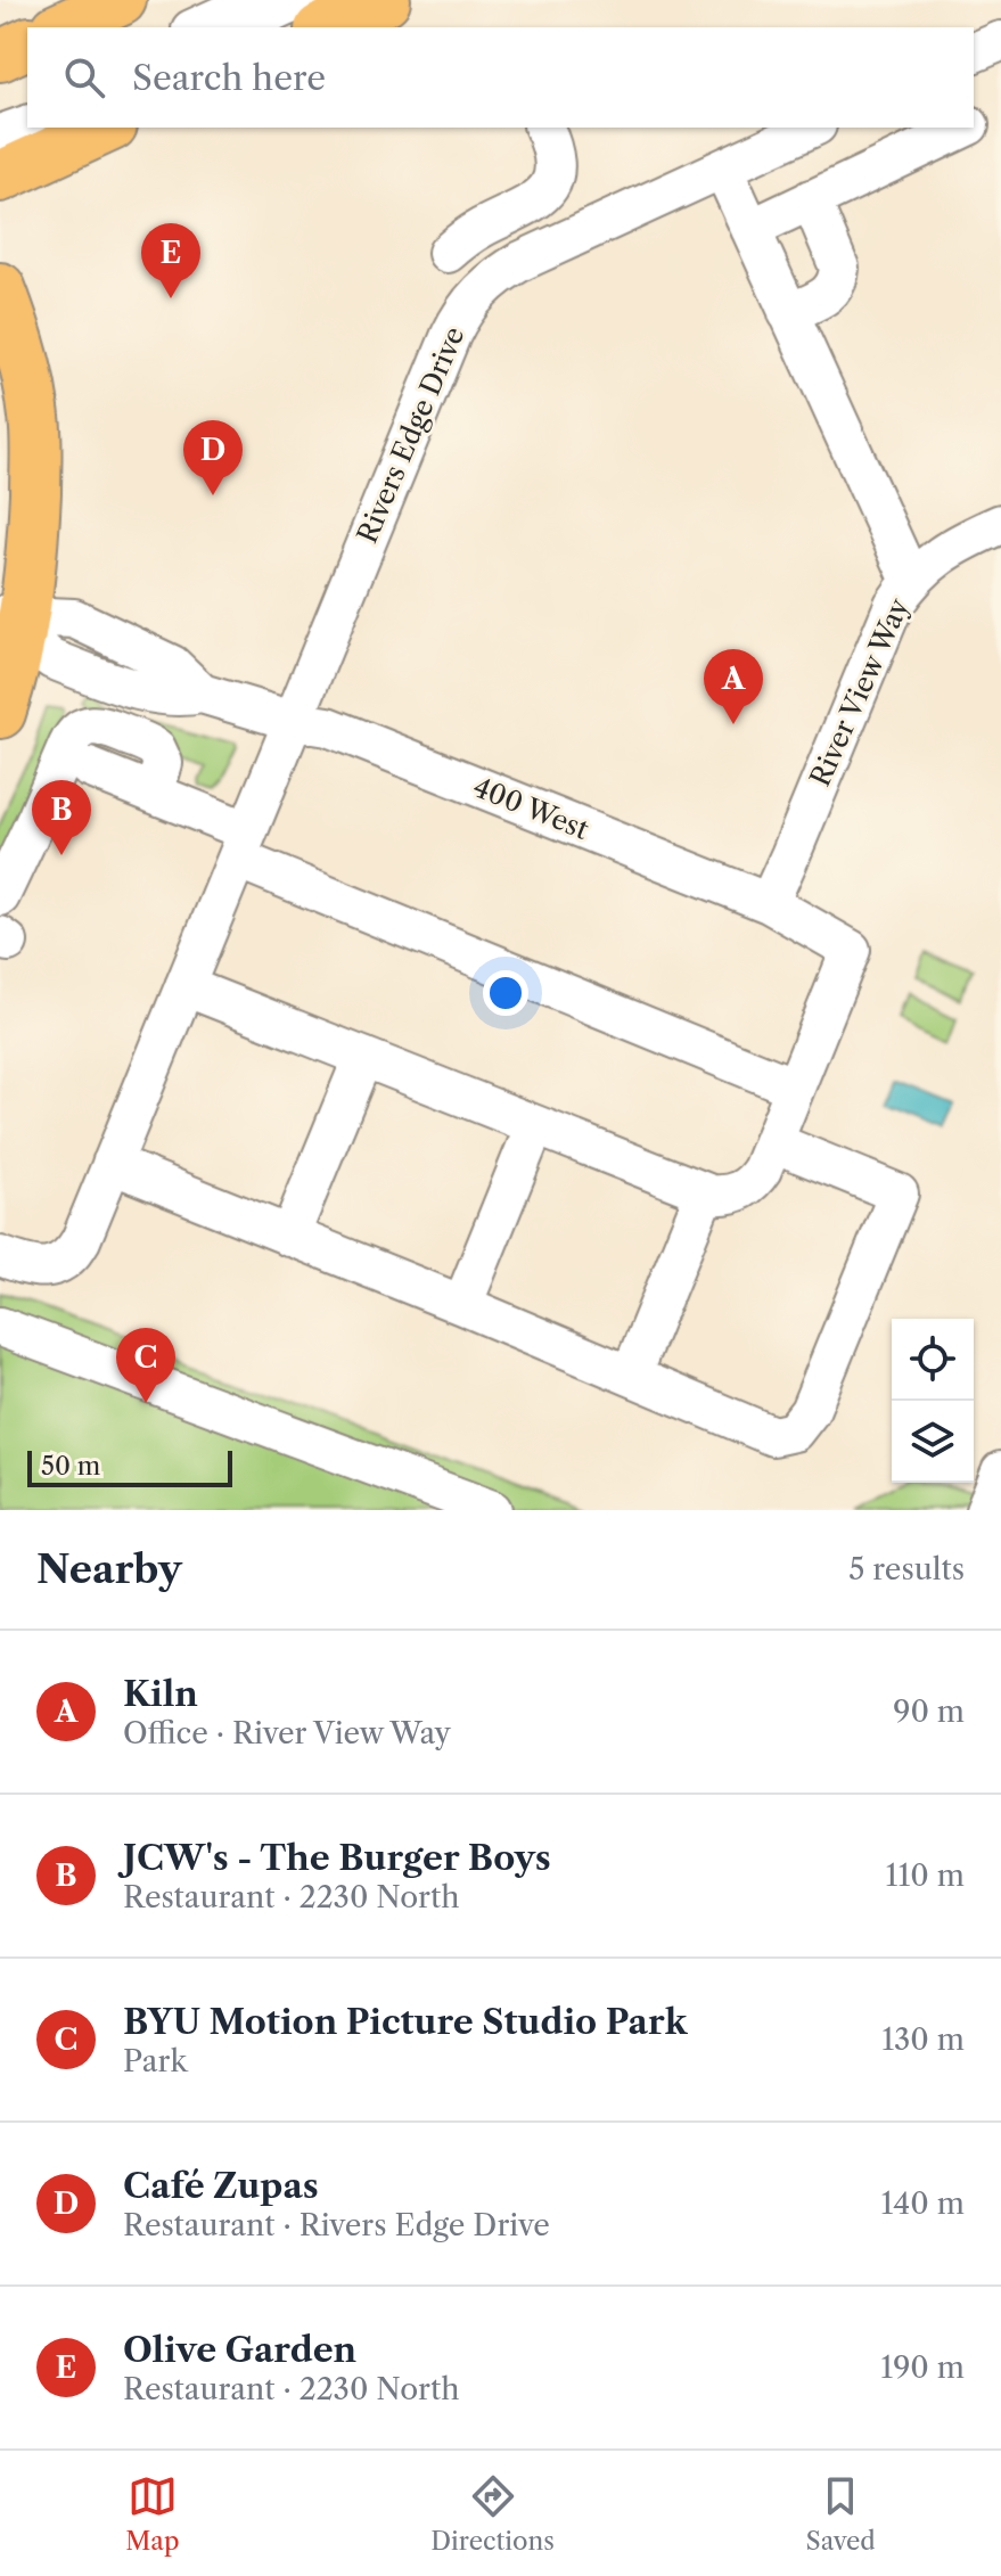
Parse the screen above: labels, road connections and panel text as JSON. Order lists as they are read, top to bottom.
{
  "streets": {
    "street": ["Rivers Edge Drive", "River View Way", "400 West"]
  },
  "crossings": [
    ["Rivers Edge Drive", "400 West"],
    ["River View Way", "400 West"]
  ],
  "scale_bar": "50 m",
  "page": {
    "search": "Search here",
    "pins": [
      "E",
      "D",
      "A",
      "B",
      "C"
    ],
    "scale": "50 m",
    "heading": ["Nearby", "5 results"],
    "list": [
      {
        "mark": "A",
        "name": "Kiln",
        "note": "Office · River View Way",
        "value": "90 m"
      },
      {
        "mark": "B",
        "name": "JCW's - The Burger Boys",
        "note": "Restaurant · 2230 North",
        "value": "110 m"
      },
      {
        "mark": "C",
        "name": "BYU Motion Picture Studio Park",
        "note": "Park",
        "value": "130 m"
      },
      {
        "mark": "D",
        "name": "Café Zupas",
        "note": "Restaurant · Rivers Edge Drive",
        "value": "140 m"
      },
      {
        "mark": "E",
        "name": "Olive Garden",
        "note": "Restaurant · 2230 North",
        "value": "190 m"
      }
    ],
    "nav": ["Map", "Directions", "Saved"]
  }
}
